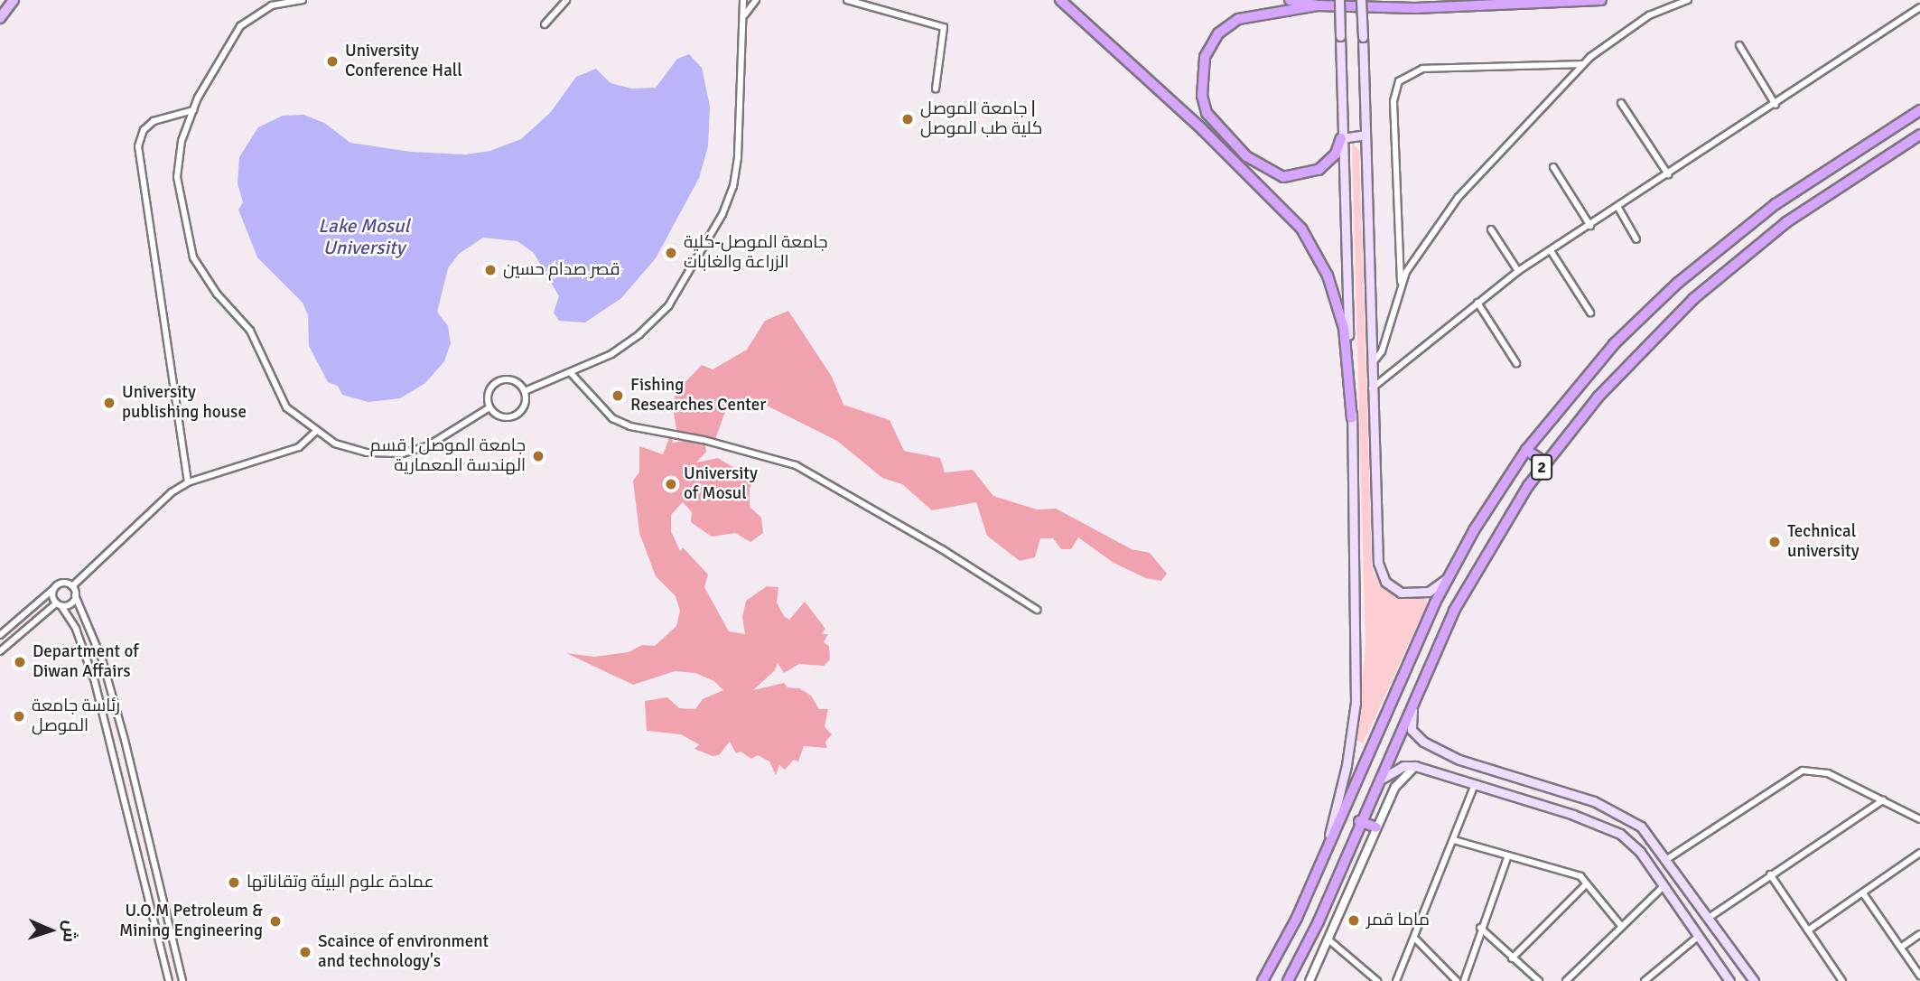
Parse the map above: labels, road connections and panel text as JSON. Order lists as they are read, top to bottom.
{
  "streets": {
    "highway": ["2"]
  },
  "water": ["Lake Mosul University"],
  "places": [
    "University Conference Hall",
    "جامعة الموصل | كلية طب الموصل",
    "جامعة الموصل-كلية الزراعة والغابات",
    "قصر صدام حسين",
    "Fishing Researches Center",
    "University publishing house",
    "جامعة الموصل | قسم الهندسة المعمارية",
    "University of Mosul",
    "Technical university",
    "Department of Diwan Affairs",
    "رئاسة جامعة الموصل",
    "عمادة علوم البيئة وتقاناتها",
    "ماما قمر",
    "U.O.M Petroleum & Mining Engineering",
    "Scaince of environment and technology's"
  ],
  "north": "right"
}
